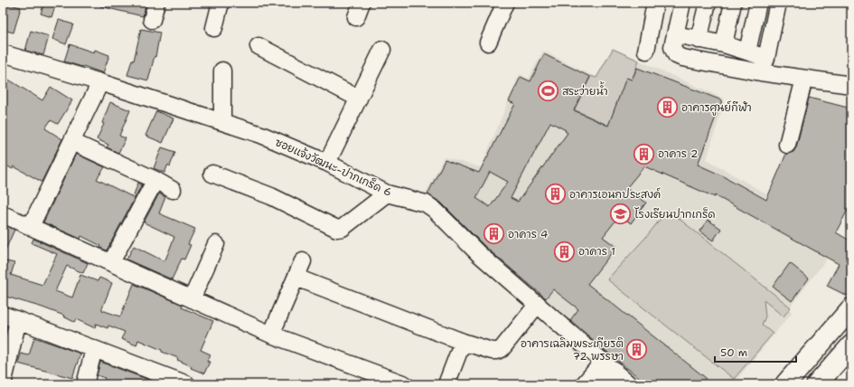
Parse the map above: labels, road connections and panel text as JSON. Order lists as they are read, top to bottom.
{
  "streets": {
    "street": ["ซอยแจ้งวัฒนะ-ปากเกร็ด 6"]
  },
  "places": {
    "sports": ["สระว่ายน้ำ"],
    "building": [
      "อาคารศูนย์กีฬา",
      "อาคาร 2",
      "อาคารเอนกประสงค์",
      "อาคาร 4",
      "อาคาร 1",
      "อาคารเฉลิมพระเกียรติ 72 พรรษา"
    ],
    "school or university": ["โรงเรียนปากเกร็ด"]
  },
  "scale_bar": "50 m"
}
